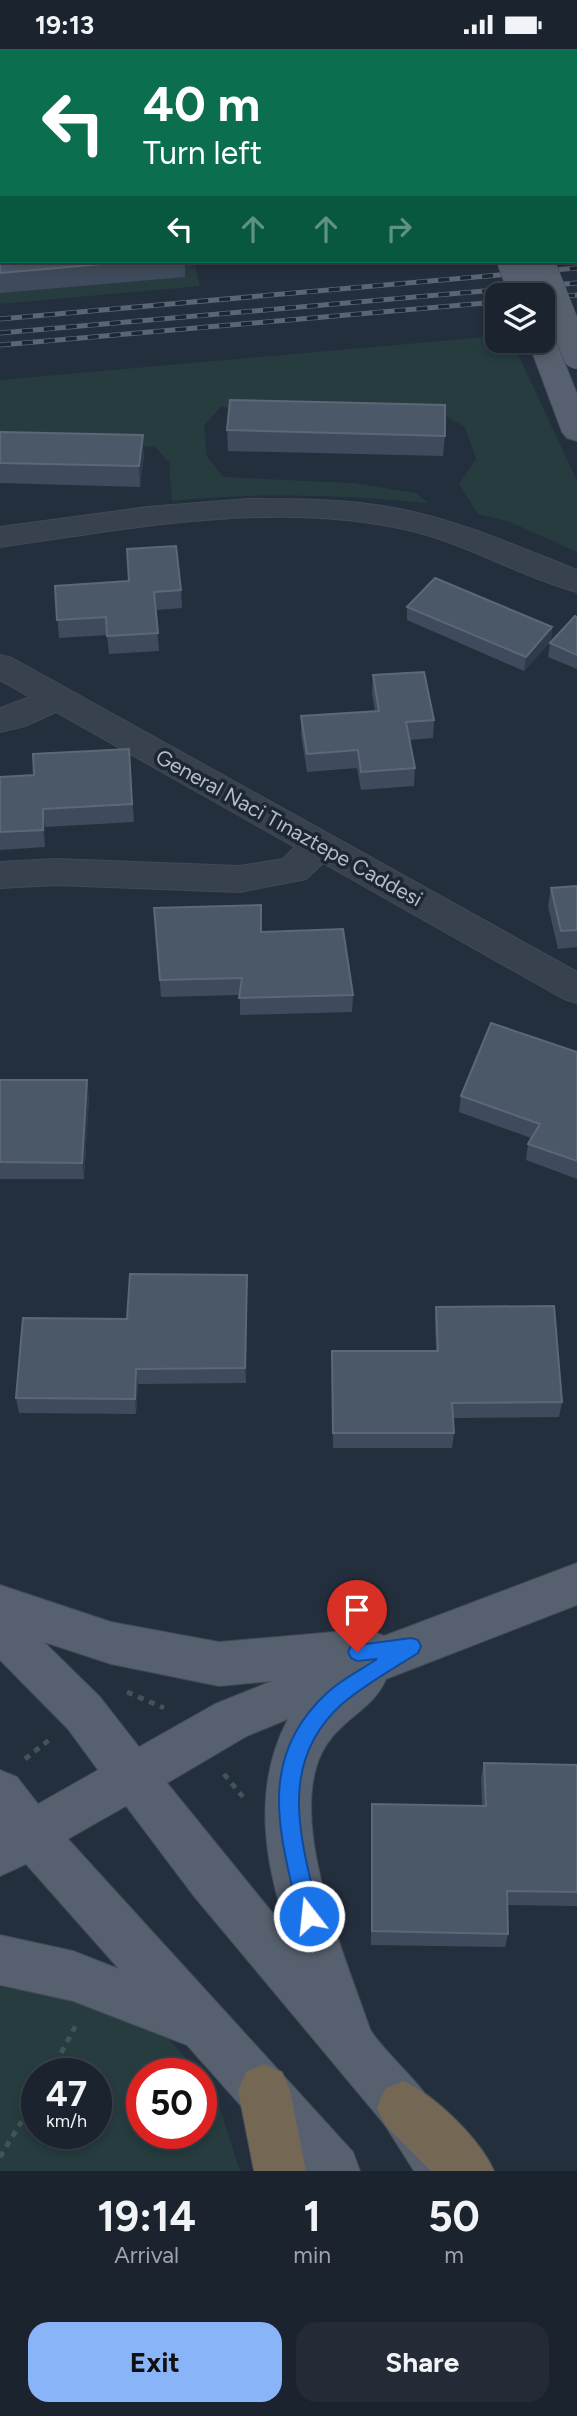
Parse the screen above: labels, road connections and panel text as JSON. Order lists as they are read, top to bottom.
{
  "streets": {
    "street": ["General Naci Tınaztepe Caddesi"]
  },
  "page": {
    "status": "19:13",
    "turn": ["40 m", "Turn left"],
    "speed": "47 km/h",
    "limit": "50",
    "eta": [
      "19:14",
      "Arrival",
      "1",
      "min",
      "50",
      "m"
    ],
    "buttons": ["Exit", "Share"]
  }
}
